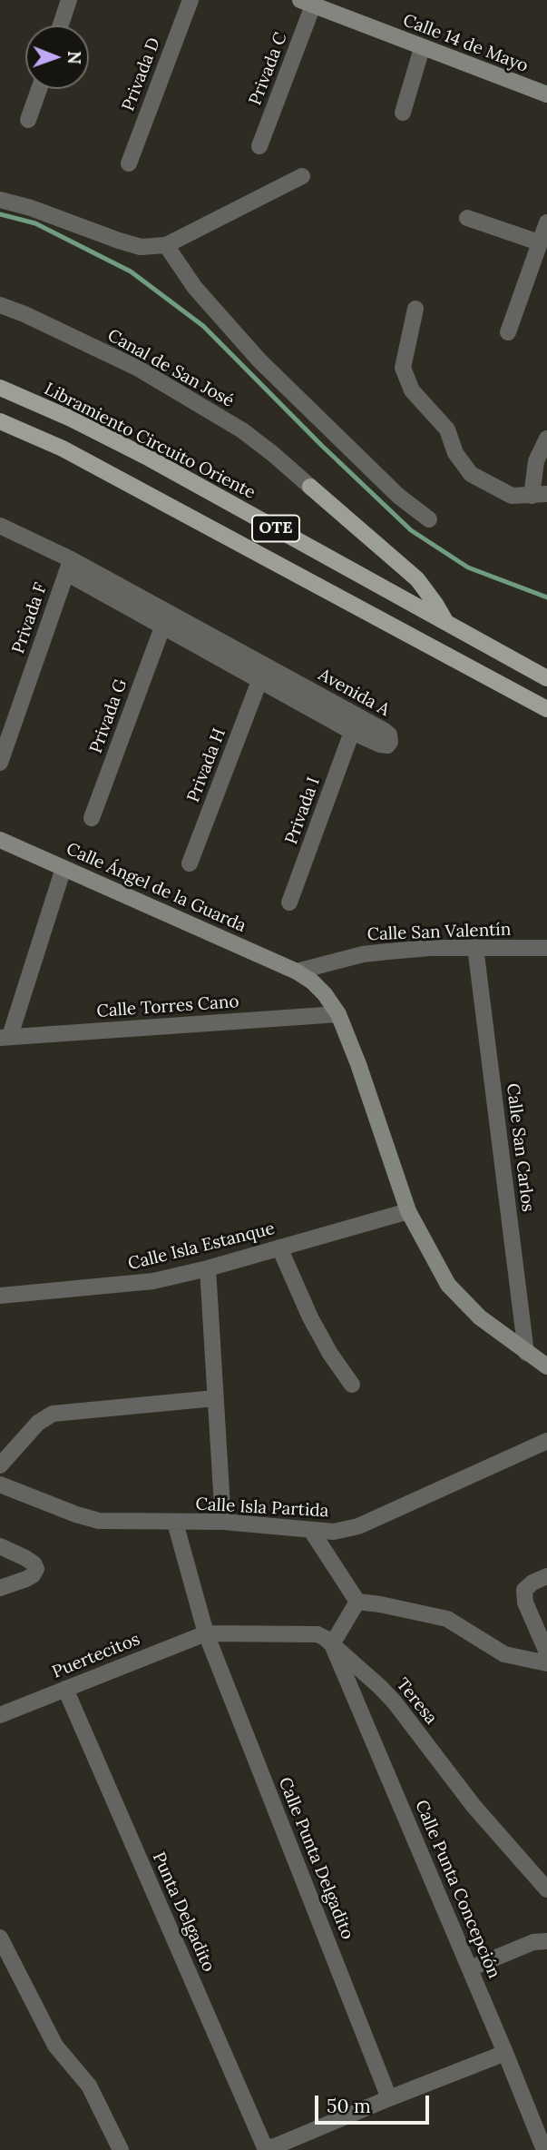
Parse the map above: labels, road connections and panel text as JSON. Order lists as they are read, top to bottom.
{
  "streets": {
    "main road": ["Libramiento Circuito Oriente", "OTE"],
    "street": [
      "Calle 14 de Mayo",
      "Privada C",
      "Privada D",
      "Canal de San José",
      "Privada F",
      "Avenida A",
      "Privada G",
      "Privada H",
      "Privada I",
      "Calle Ángel de la Guarda",
      "Calle San Valentín",
      "Calle Torres Cano",
      "Calle San Carlos",
      "Calle Isla Estanque",
      "Calle Isla Partida",
      "Puertecitos",
      "Teresa",
      "Calle Punta Delgadito",
      "Calle Punta Concepción",
      "Punta Delgadito"
    ]
  },
  "crossings": [
    ["Calle 14 de Mayo", "Privada C"],
    ["Privada F", "Avenida A"],
    ["Avenida A", "Privada G"],
    ["Avenida A", "Privada H"],
    ["Avenida A", "Privada I"],
    ["Calle Ángel de la Guarda", "Calle San Valentín"],
    ["Calle Ángel de la Guarda", "Calle Torres Cano"],
    ["Calle Ángel de la Guarda", "Calle San Carlos"],
    ["Calle Ángel de la Guarda", "Calle Isla Estanque"],
    ["Calle San Valentín", "Calle San Carlos"],
    ["Puertecitos", "Teresa"],
    ["Puertecitos", "Calle Punta Delgadito"],
    ["Puertecitos", "Punta Delgadito"],
    ["Teresa", "Calle Punta Delgadito"],
    ["Teresa", "Calle Punta Concepción"],
    ["Calle Punta Delgadito", "Punta Delgadito"]
  ],
  "scale_bar": "50 m",
  "north": "right"
}
